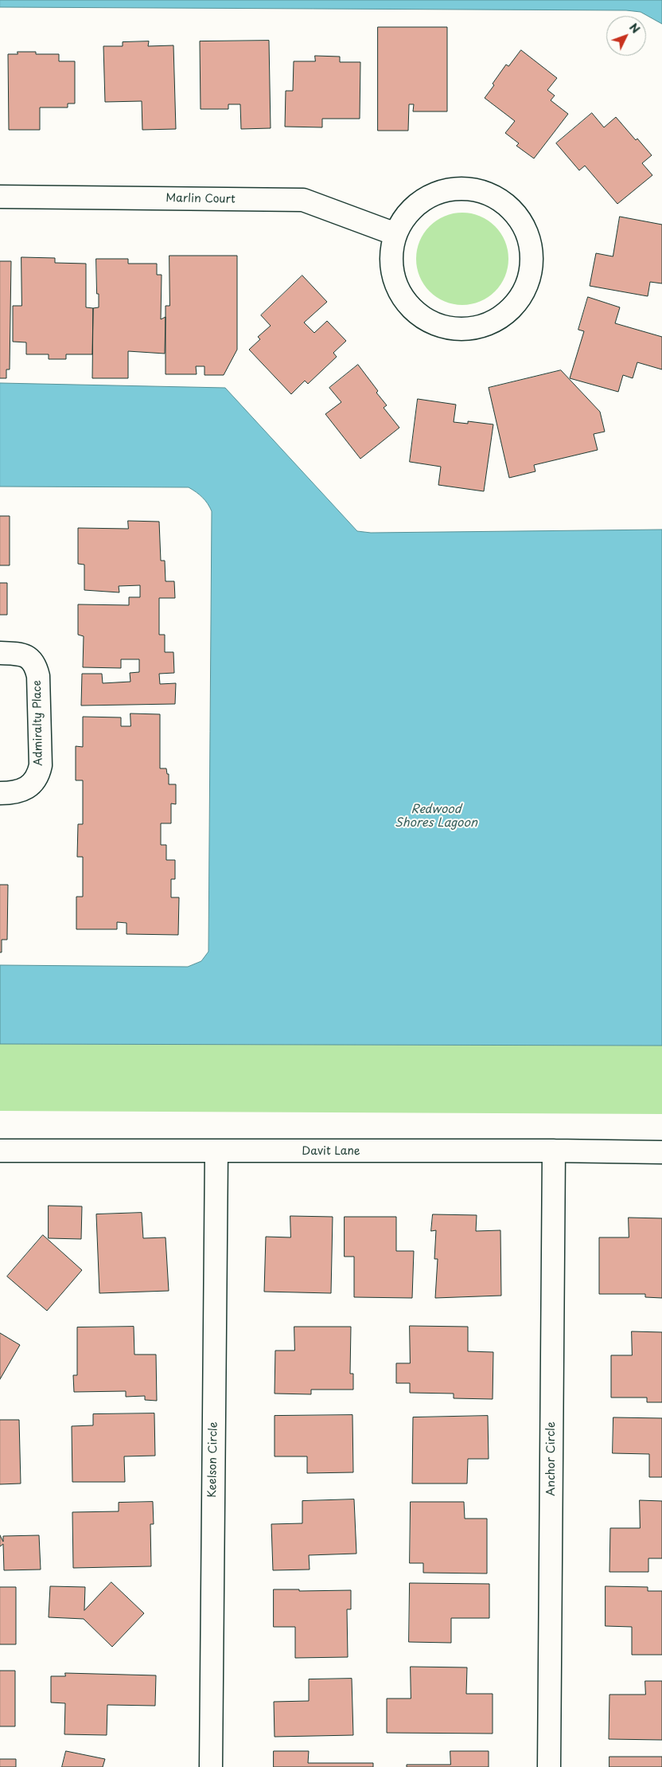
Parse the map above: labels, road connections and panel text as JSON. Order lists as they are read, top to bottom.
{
  "streets": {
    "street": [
      "Marlin Court",
      "Admiralty Place",
      "Davit Lane",
      "Anchor Circle",
      "Keelson Circle"
    ]
  },
  "crossings": [
    ["Davit Lane", "Anchor Circle"],
    ["Davit Lane", "Keelson Circle"]
  ],
  "water": ["Redwood Shores Lagoon"],
  "north": "top right"
}
